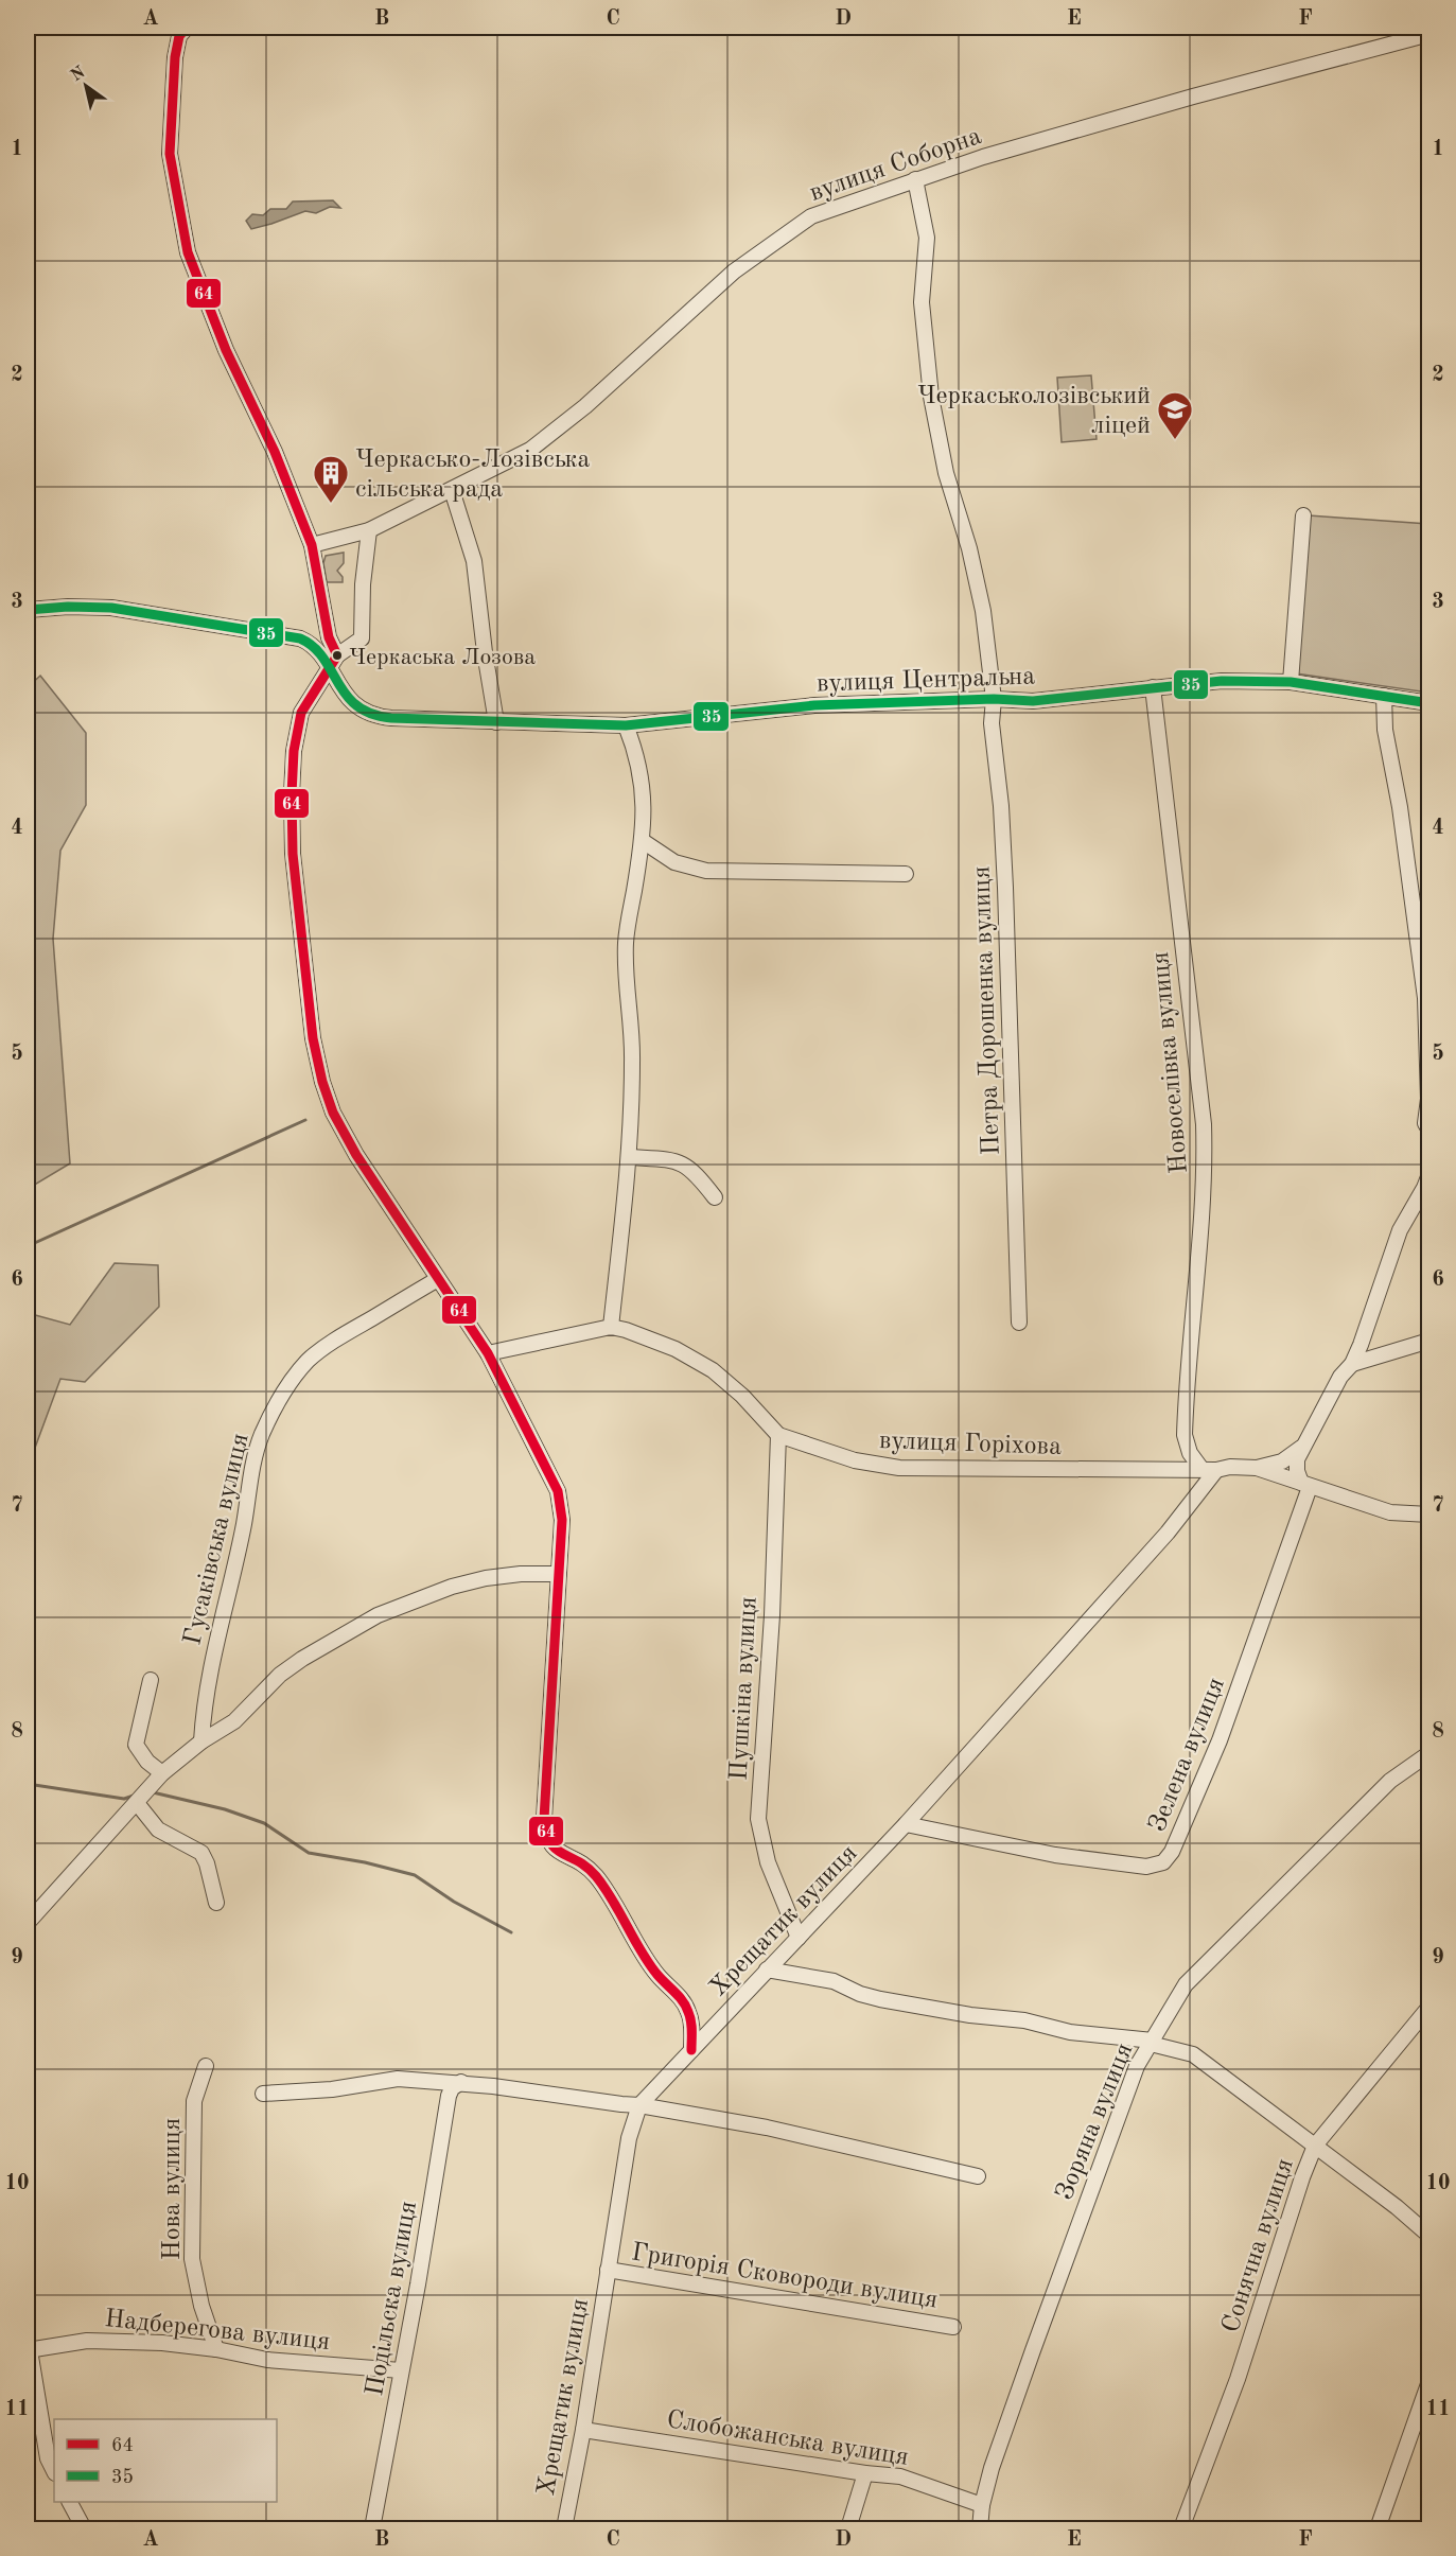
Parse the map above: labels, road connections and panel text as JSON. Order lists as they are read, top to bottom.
{
  "streets": {
    "street": [
      "вулиця Соборна",
      "вулиця Центральна",
      "Петра Дорошенка вулиця",
      "Новоселівка вулиця",
      "вулиця Горіхова",
      "Гусаківська вулиця",
      "Пушкіна вулиця",
      "Зелена вулиця",
      "Хрещатик вулиця",
      "Зоряна вулиця",
      "Нова вулиця",
      "Сонячна вулиця",
      "Григорія Сковороди вулиця",
      "Подільска вулиця",
      "Надберегова вулиця",
      "Слобожанська вулиця"
    ]
  },
  "crossings": [
    ["вулиця Соборна", "Петра Дорошенка вулиця"],
    ["вулиця Центральна", "Петра Дорошенка вулиця"],
    ["вулиця Центральна", "Новоселівка вулиця"],
    ["Новоселівка вулиця", "вулиця Горіхова"],
    ["вулиця Горіхова", "Пушкіна вулиця"],
    ["вулиця Горіхова", "Зелена вулиця"],
    ["вулиця Горіхова", "Хрещатик вулиця"],
    ["Пушкіна вулиця", "Хрещатик вулиця"],
    ["Зелена вулиця", "Хрещатик вулиця"],
    ["Хрещатик вулиця", "Григорія Сковороди вулиця"],
    ["Хрещатик вулиця", "Слобожанська вулиця"],
    ["Зоряна вулиця", "Слобожанська вулиця"],
    ["Нова вулиця", "Надберегова вулиця"],
    ["Подільска вулиця", "Надберегова вулиця"]
  ],
  "places": {
    "school or university": ["Черкаськолозівський ліцей"],
    "building": ["Черкасько-Лозівська сільська рада"],
    "other": ["Черкаська Лозова"]
  },
  "lines": ["transit line 64", "transit line 35"],
  "legend": ["64", "35"],
  "north": "top left",
  "grid": {
    "columns": [
      "A",
      "B",
      "C",
      "D",
      "E",
      "F"
    ],
    "rows": [
      "1",
      "2",
      "3",
      "4",
      "5",
      "6",
      "7",
      "8",
      "9",
      "10",
      "11"
    ]
  }
}
